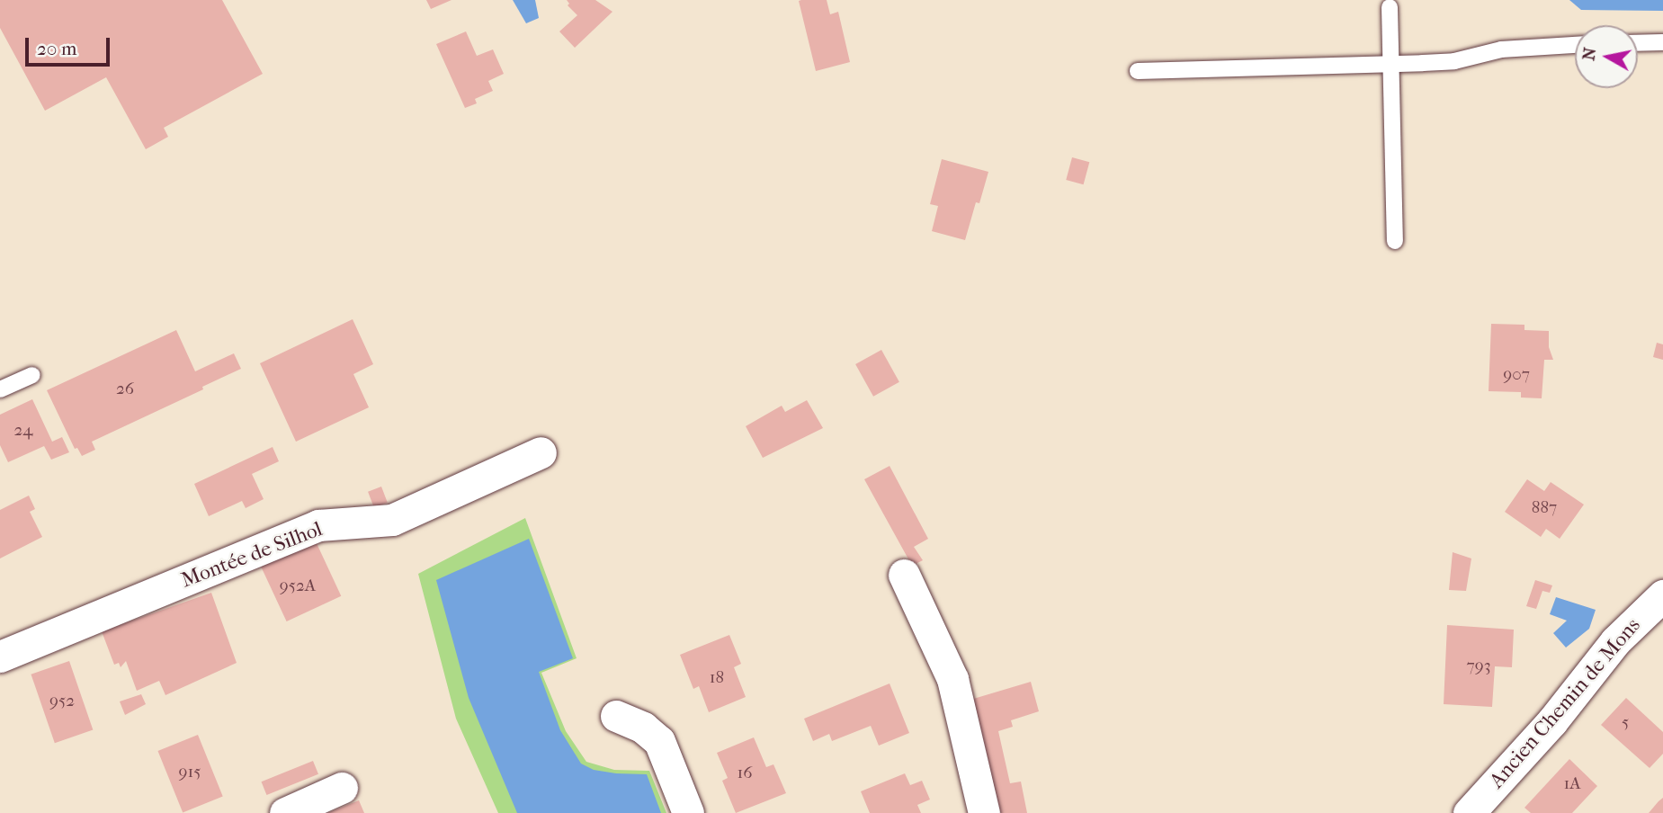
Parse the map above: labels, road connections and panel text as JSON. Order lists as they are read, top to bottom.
{
  "streets": {
    "street": ["Montée de Silhol", "Ancien Chemin de Mons"]
  },
  "house_numbers": [
    "907",
    "26",
    "24",
    "887",
    "952A",
    "793",
    "18",
    "952",
    "5",
    "915",
    "16",
    "1A"
  ],
  "scale_bar": "20 m",
  "north": "left"
}
